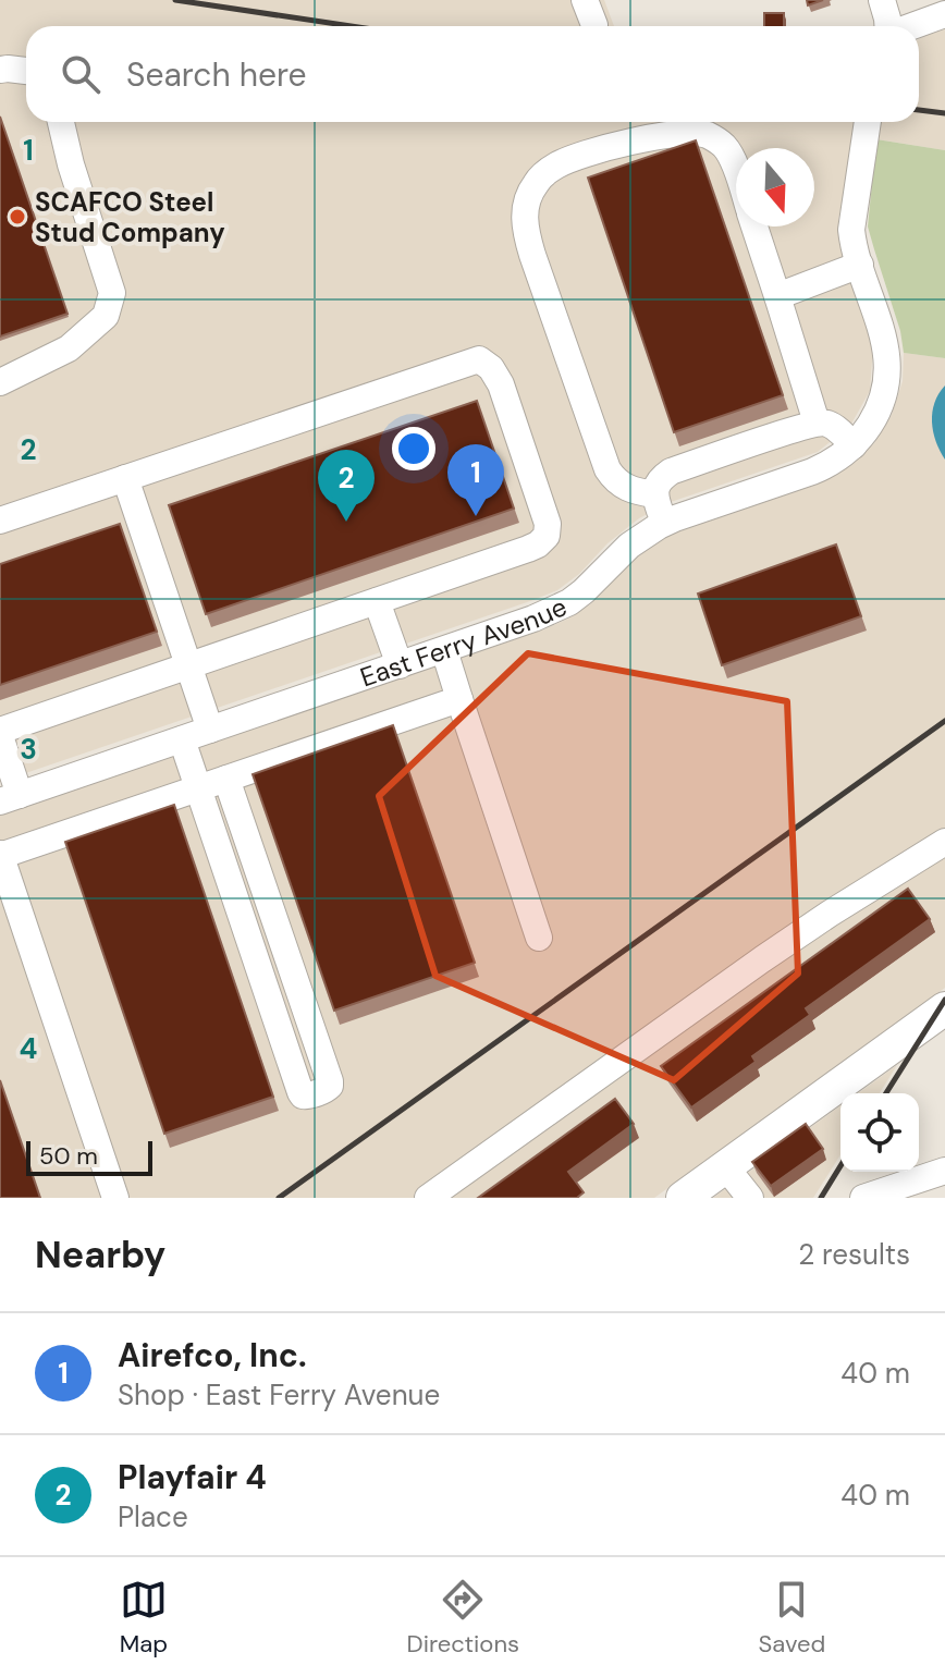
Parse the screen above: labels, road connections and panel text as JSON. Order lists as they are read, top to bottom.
{
  "streets": {
    "street": ["East Ferry Avenue"]
  },
  "places": ["SCAFCO Steel Stud Company"],
  "scale_bar": "50 m",
  "north": "bottom",
  "page": {
    "search": "Search here",
    "pins": ["1", "2"],
    "scale": "50 m",
    "heading": ["Nearby", "2 results"],
    "list": [
      {
        "mark": "1",
        "name": "Airefco, Inc.",
        "note": "Shop · East Ferry Avenue",
        "value": "40 m"
      },
      {
        "mark": "2",
        "name": "Playfair 4",
        "note": "Place",
        "value": "40 m"
      }
    ],
    "nav": ["Map", "Directions", "Saved"]
  },
  "grid": {
    "rows": [
      "1",
      "2",
      "3",
      "4"
    ]
  }
}
